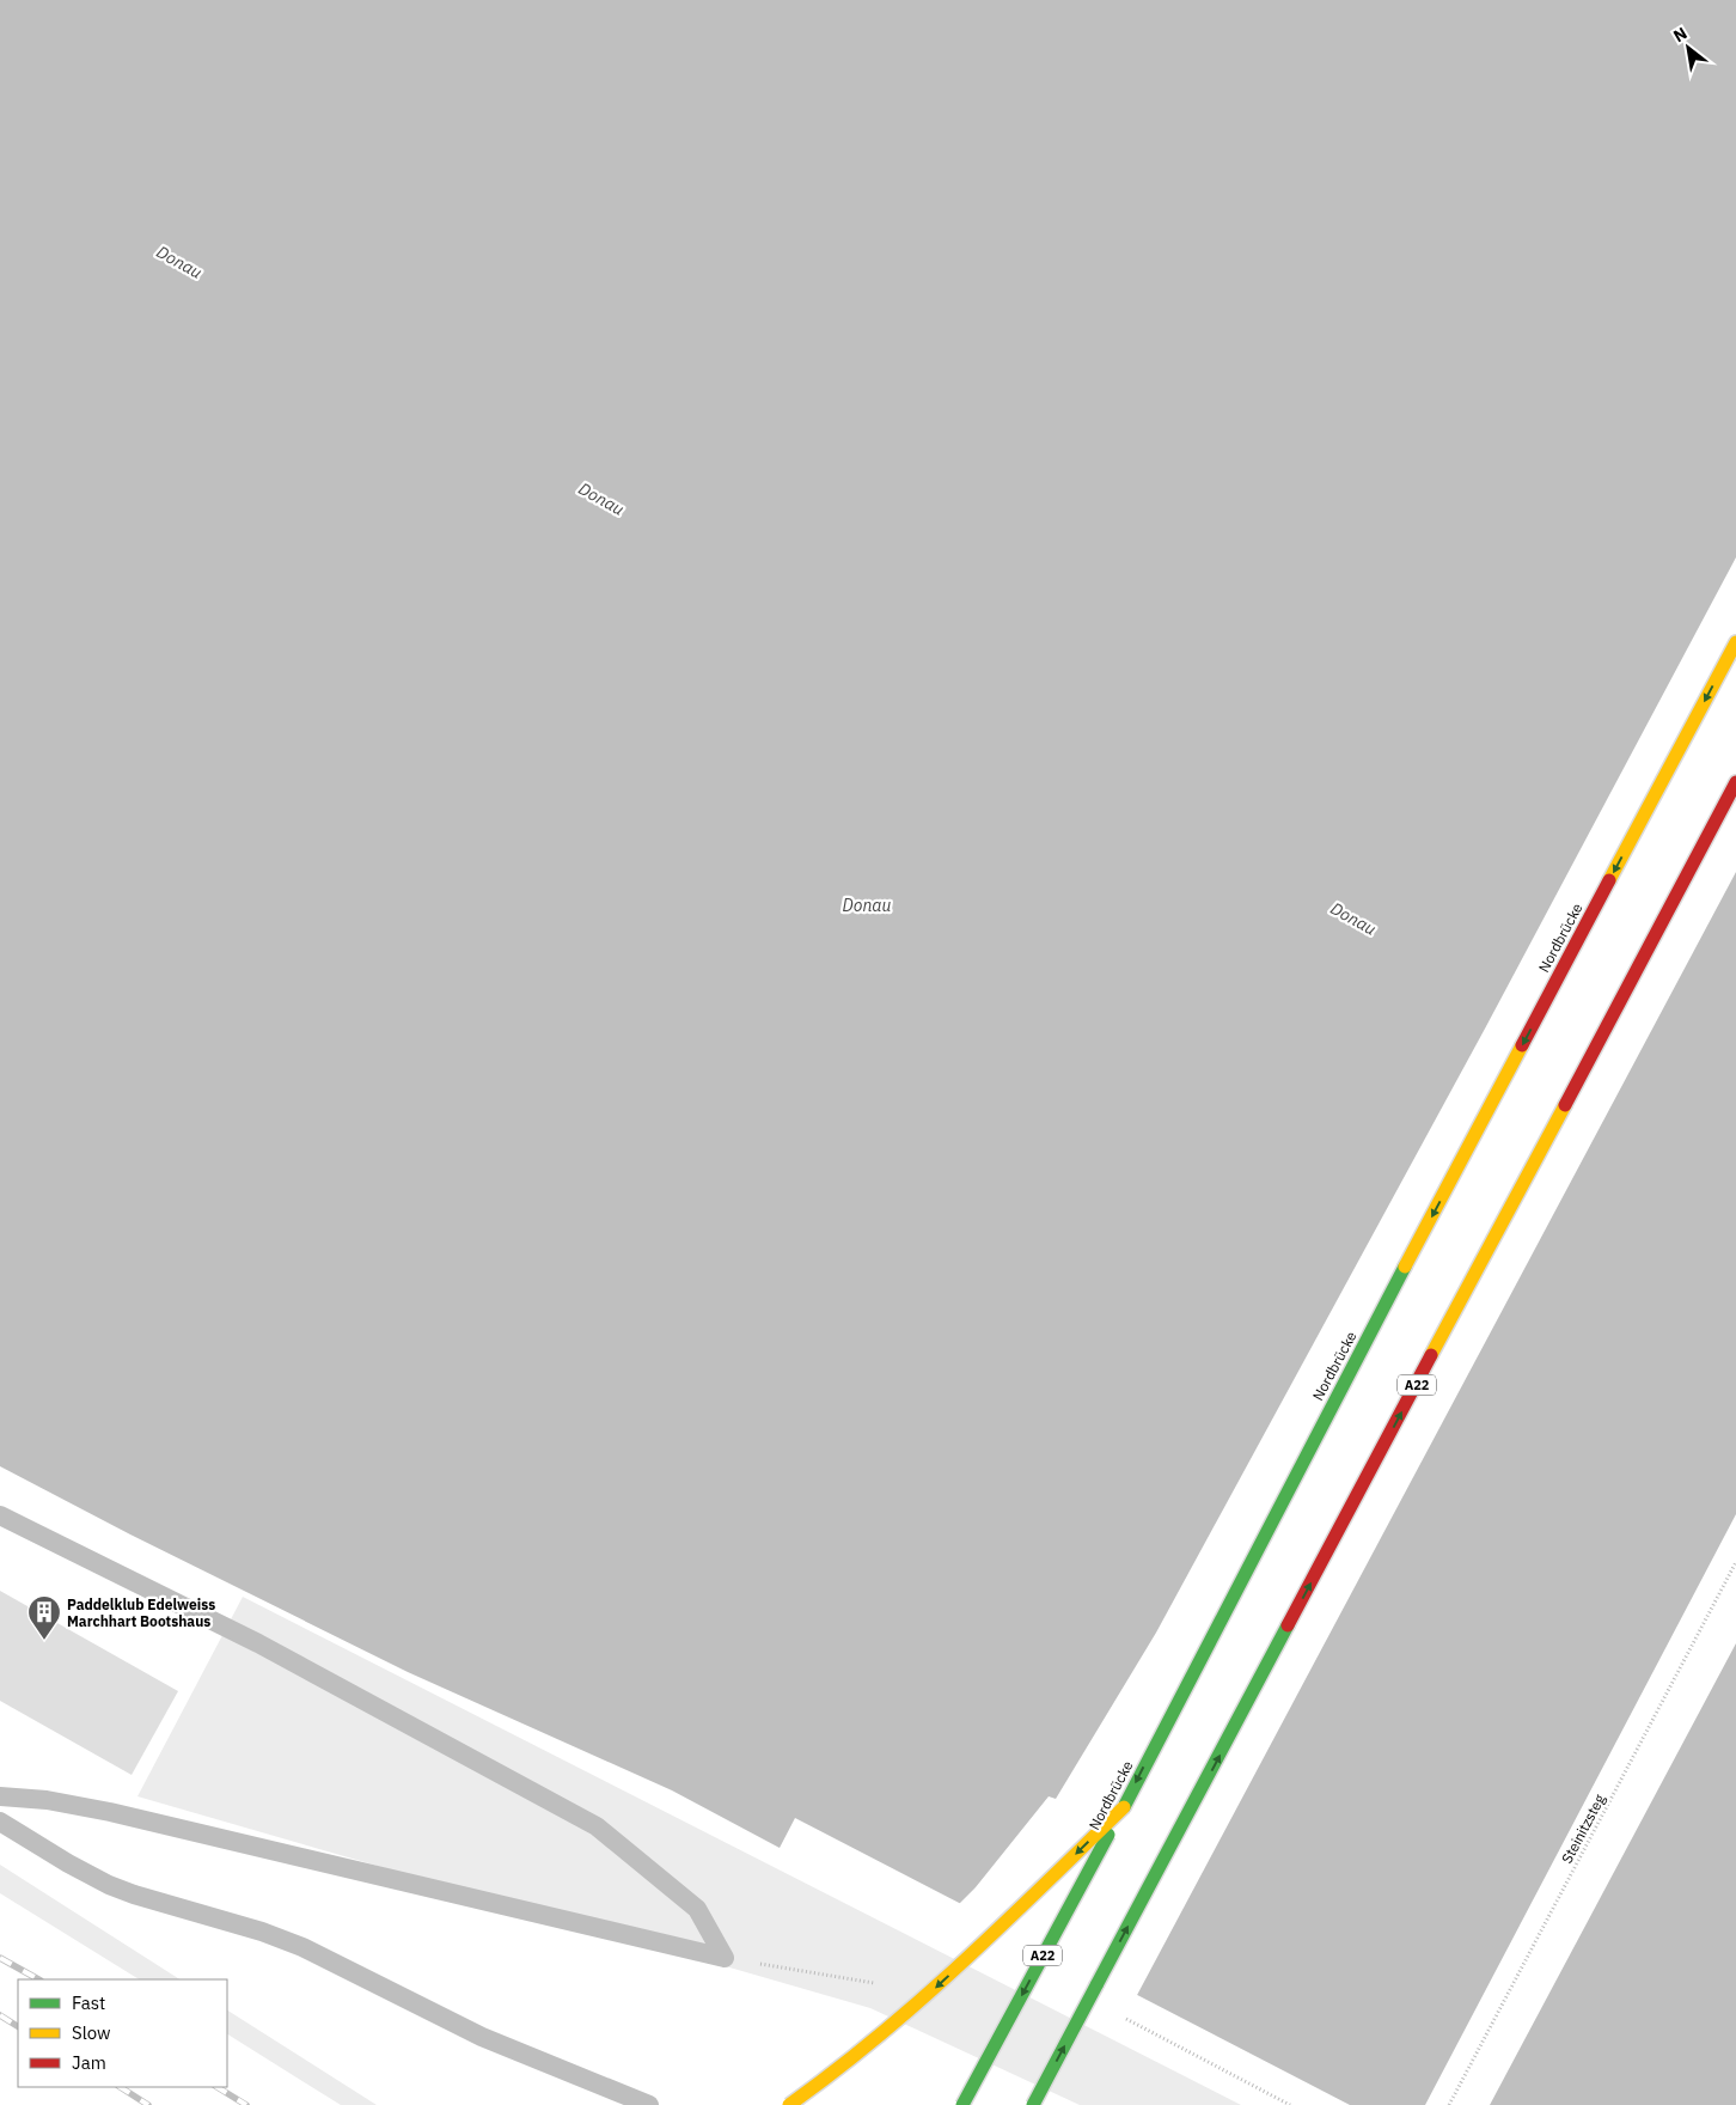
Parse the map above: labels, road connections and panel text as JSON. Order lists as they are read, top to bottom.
{
  "streets": {
    "highway": ["Nordbrücke", "A22"],
    "path": ["Steinitzsteg"]
  },
  "water": ["Donau"],
  "places": {
    "building": ["Paddelklub Edelweiss Marchhart Bootshaus"]
  },
  "legend": ["Fast", "Slow", "Jam"],
  "north": "top left"
}
